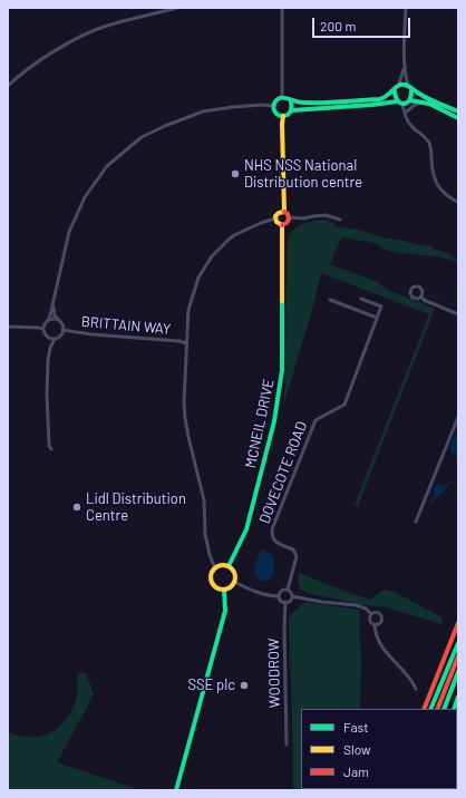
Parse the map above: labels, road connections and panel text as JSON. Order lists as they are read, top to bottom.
{
  "streets": {
    "main road": ["MCNEIL DRIVE"],
    "street": ["BRITTAIN WAY", "DOVECOTE ROAD", "WOODROW"]
  },
  "crossings": [
    ["DOVECOTE ROAD", "WOODROW"]
  ],
  "places": ["NHS NSS National Distribution centre", "Lidl Distribution Centre", "SSE plc"],
  "legend": ["Fast", "Slow", "Jam"],
  "scale_bar": "200 m"
}
